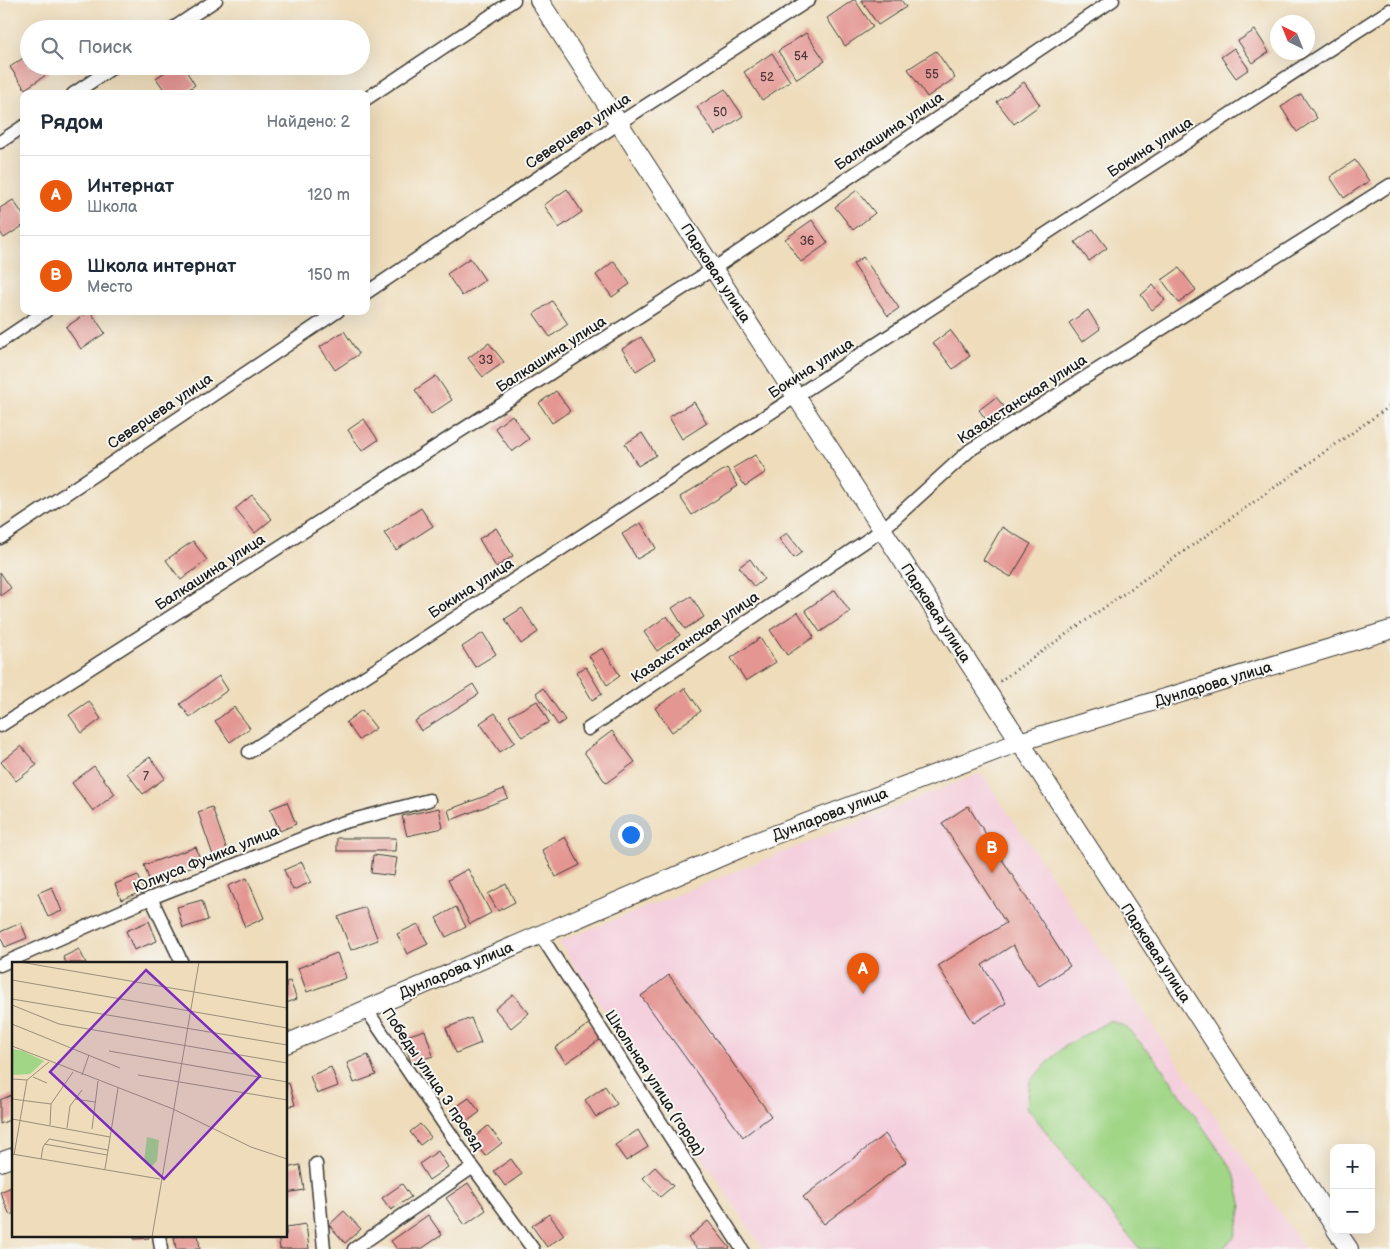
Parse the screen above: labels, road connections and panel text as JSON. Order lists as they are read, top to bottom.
{
  "streets": {
    "street": [
      "Северцева улица",
      "Балкашина улица",
      "Бокина улица",
      "Парковая улица",
      "Казахстанская улица",
      "Дунларова улица",
      "Юлиуса Фучика улица",
      "Победы улица 3 проезд",
      "Школьная улица (город)"
    ]
  },
  "crossings": [
    ["Северцева улица", "Парковая улица"],
    ["Балкашина улица", "Парковая улица"],
    ["Бокина улица", "Парковая улица"],
    ["Парковая улица", "Казахстанская улица"],
    ["Парковая улица", "Дунларова улица"],
    ["Дунларова улица", "Победы улица 3 проезд"],
    ["Дунларова улица", "Школьная улица (город)"]
  ],
  "house_numbers": [
    "54",
    "55",
    "52",
    "50",
    "36",
    "33",
    "7"
  ],
  "north": "top left",
  "page": {
    "search": "Поиск",
    "heading": ["Рядом", "Найдено: 2"],
    "list": [
      {
        "mark": "A",
        "name": "Интернат",
        "note": "Школа",
        "value": "120 m"
      },
      {
        "mark": "B",
        "name": "Школа интернат",
        "note": "Место",
        "value": "150 m"
      }
    ],
    "pins": ["B", "A"],
    "map_buttons": ["+", "−"]
  }
}
